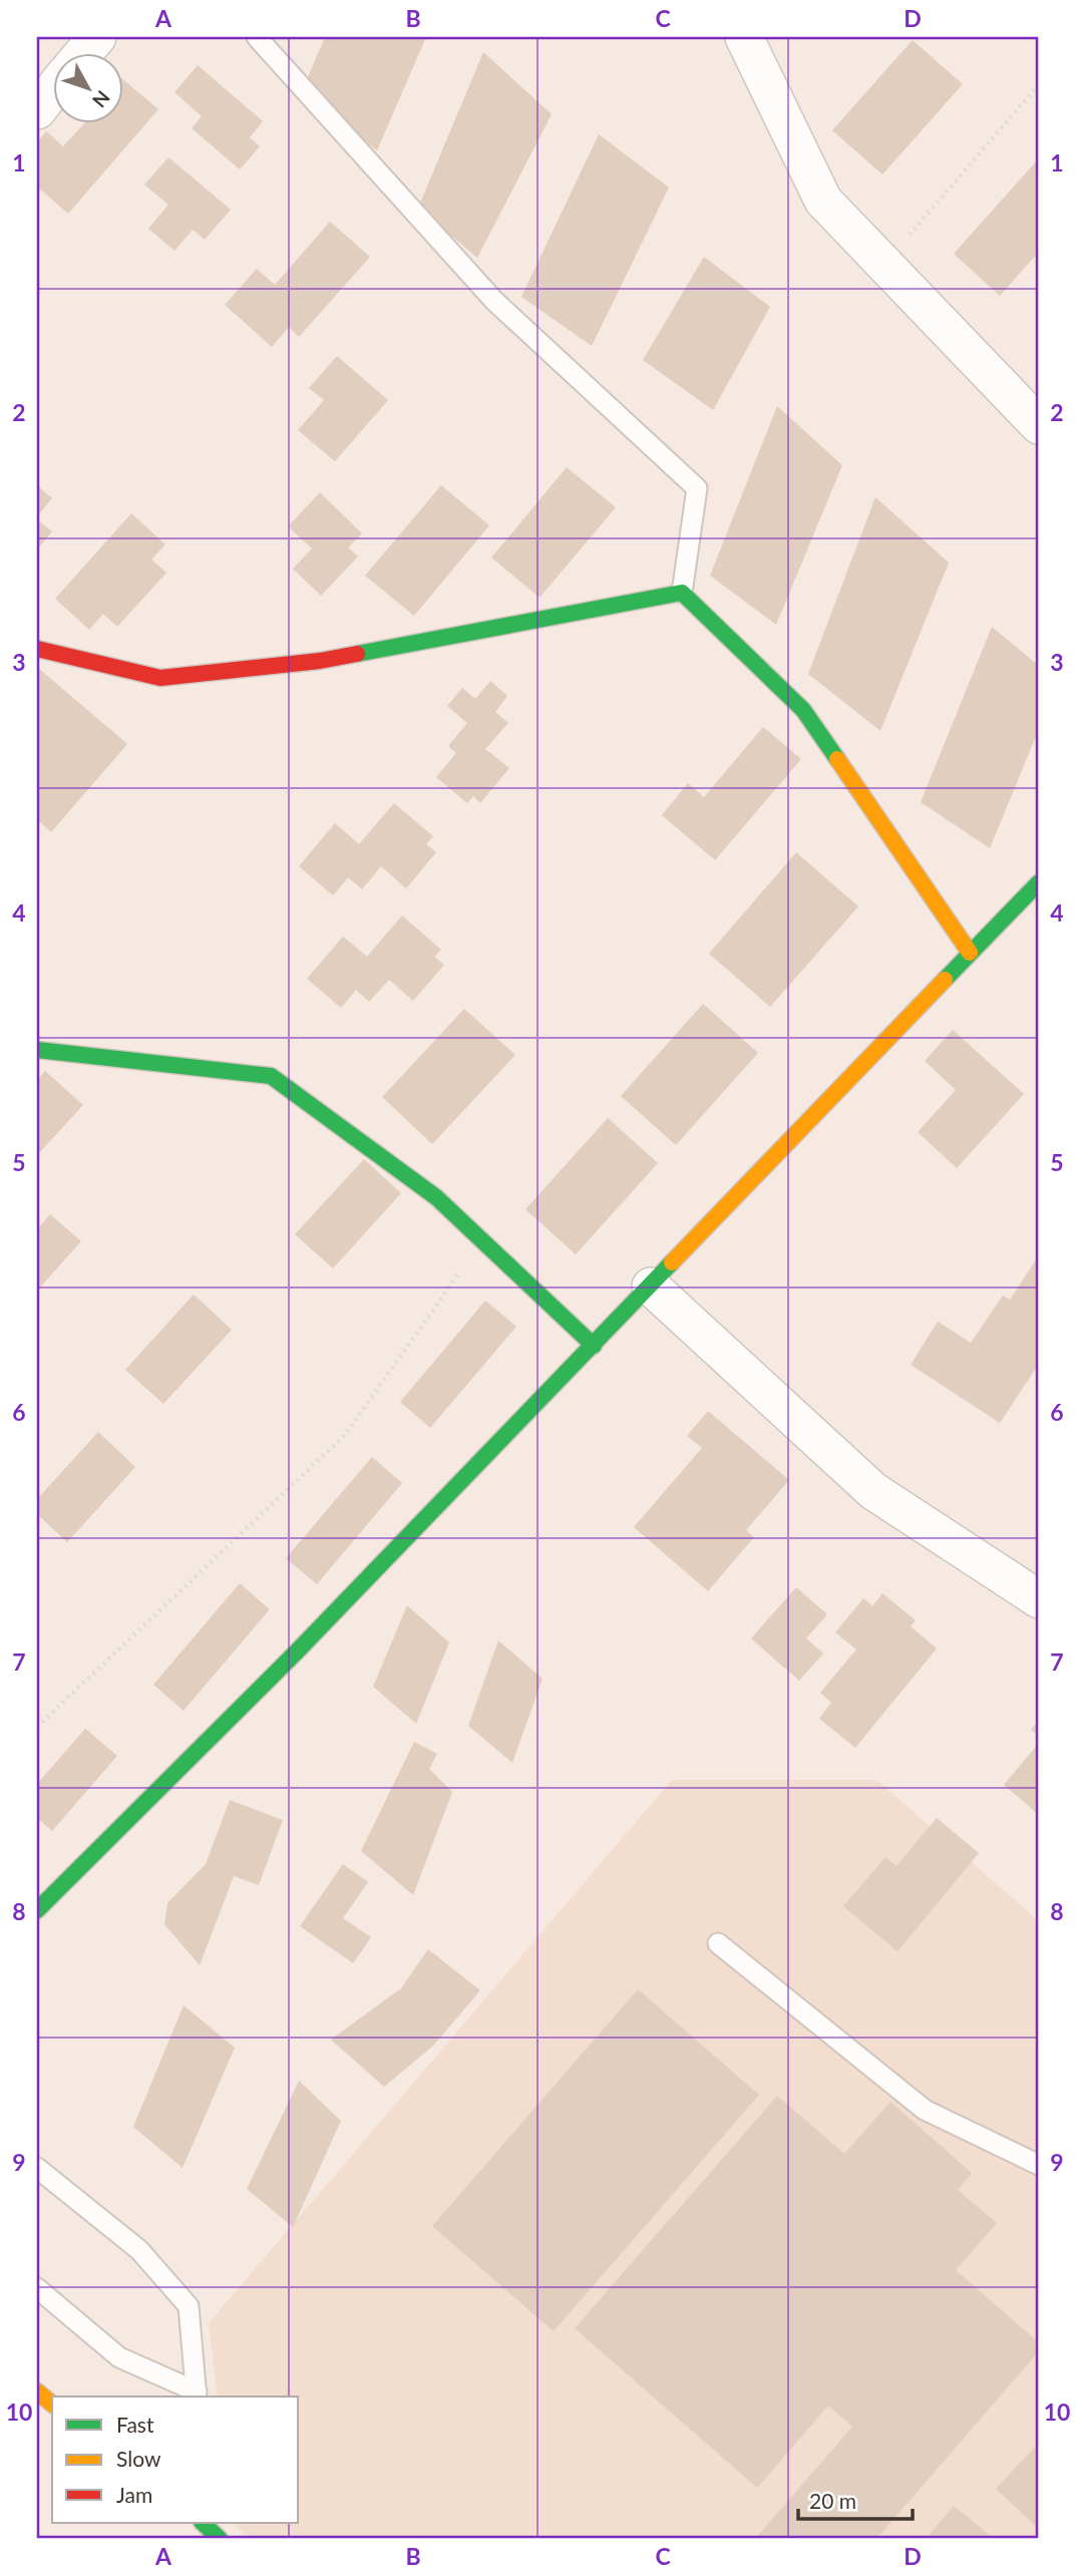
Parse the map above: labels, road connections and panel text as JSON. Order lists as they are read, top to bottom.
{
  "legend": ["Fast", "Slow", "Jam"],
  "scale_bar": "20 m",
  "north": "bottom right",
  "grid": {
    "columns": [
      "A",
      "B",
      "C",
      "D"
    ],
    "rows": [
      "1",
      "2",
      "3",
      "4",
      "5",
      "6",
      "7",
      "8",
      "9",
      "10"
    ]
  }
}
